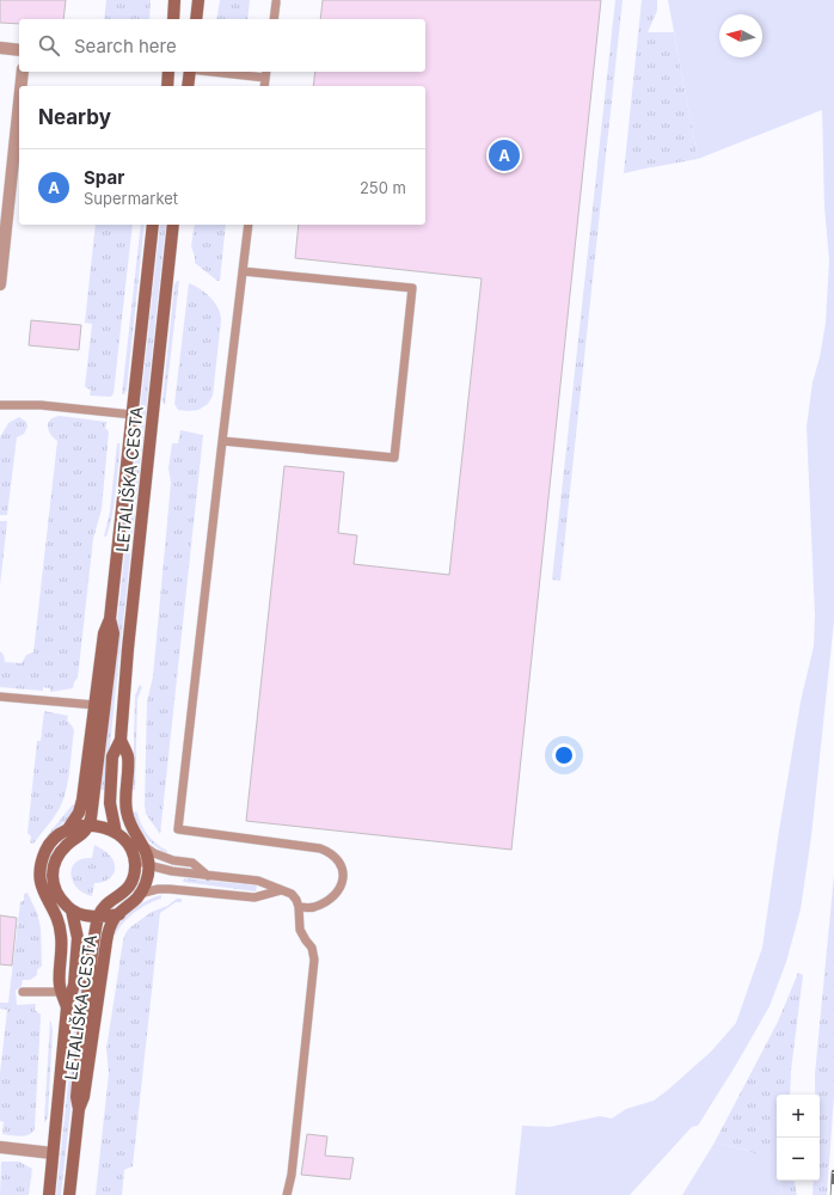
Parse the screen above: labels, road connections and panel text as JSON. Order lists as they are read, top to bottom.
{
  "streets": {
    "main road": ["LETALIŠKA CESTA"]
  },
  "north": "left",
  "page": {
    "search": "Search here",
    "heading": "Nearby",
    "pins": "A",
    "list": [
      {
        "mark": "A",
        "name": "Spar",
        "note": "Supermarket",
        "value": "250 m"
      }
    ],
    "map_buttons": ["+", "−"]
  }
}
